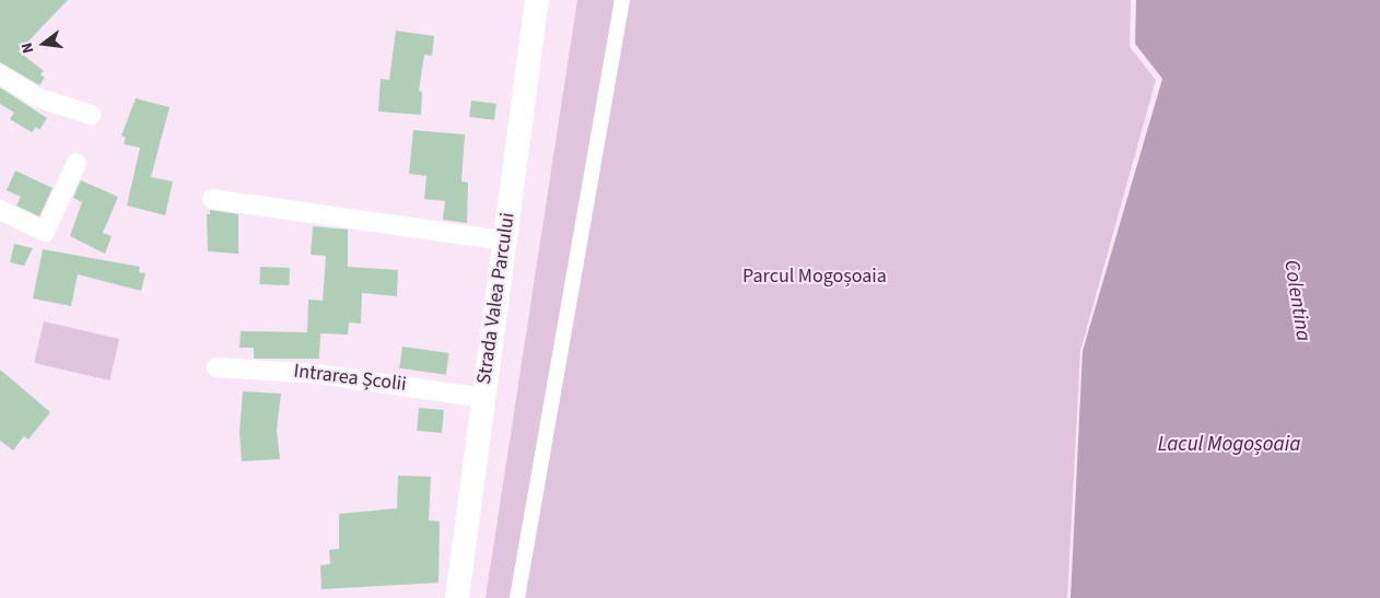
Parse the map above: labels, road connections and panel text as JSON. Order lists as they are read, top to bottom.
{
  "streets": {
    "street": ["Strada Valea Parcului", "Intrarea Școlii"]
  },
  "crossings": [
    ["Strada Valea Parcului", "Intrarea Școlii"]
  ],
  "water": ["Colentina", "Lacul Mogoșoaia"],
  "parks": ["Parcul Mogoșoaia"],
  "north": "left"
}
